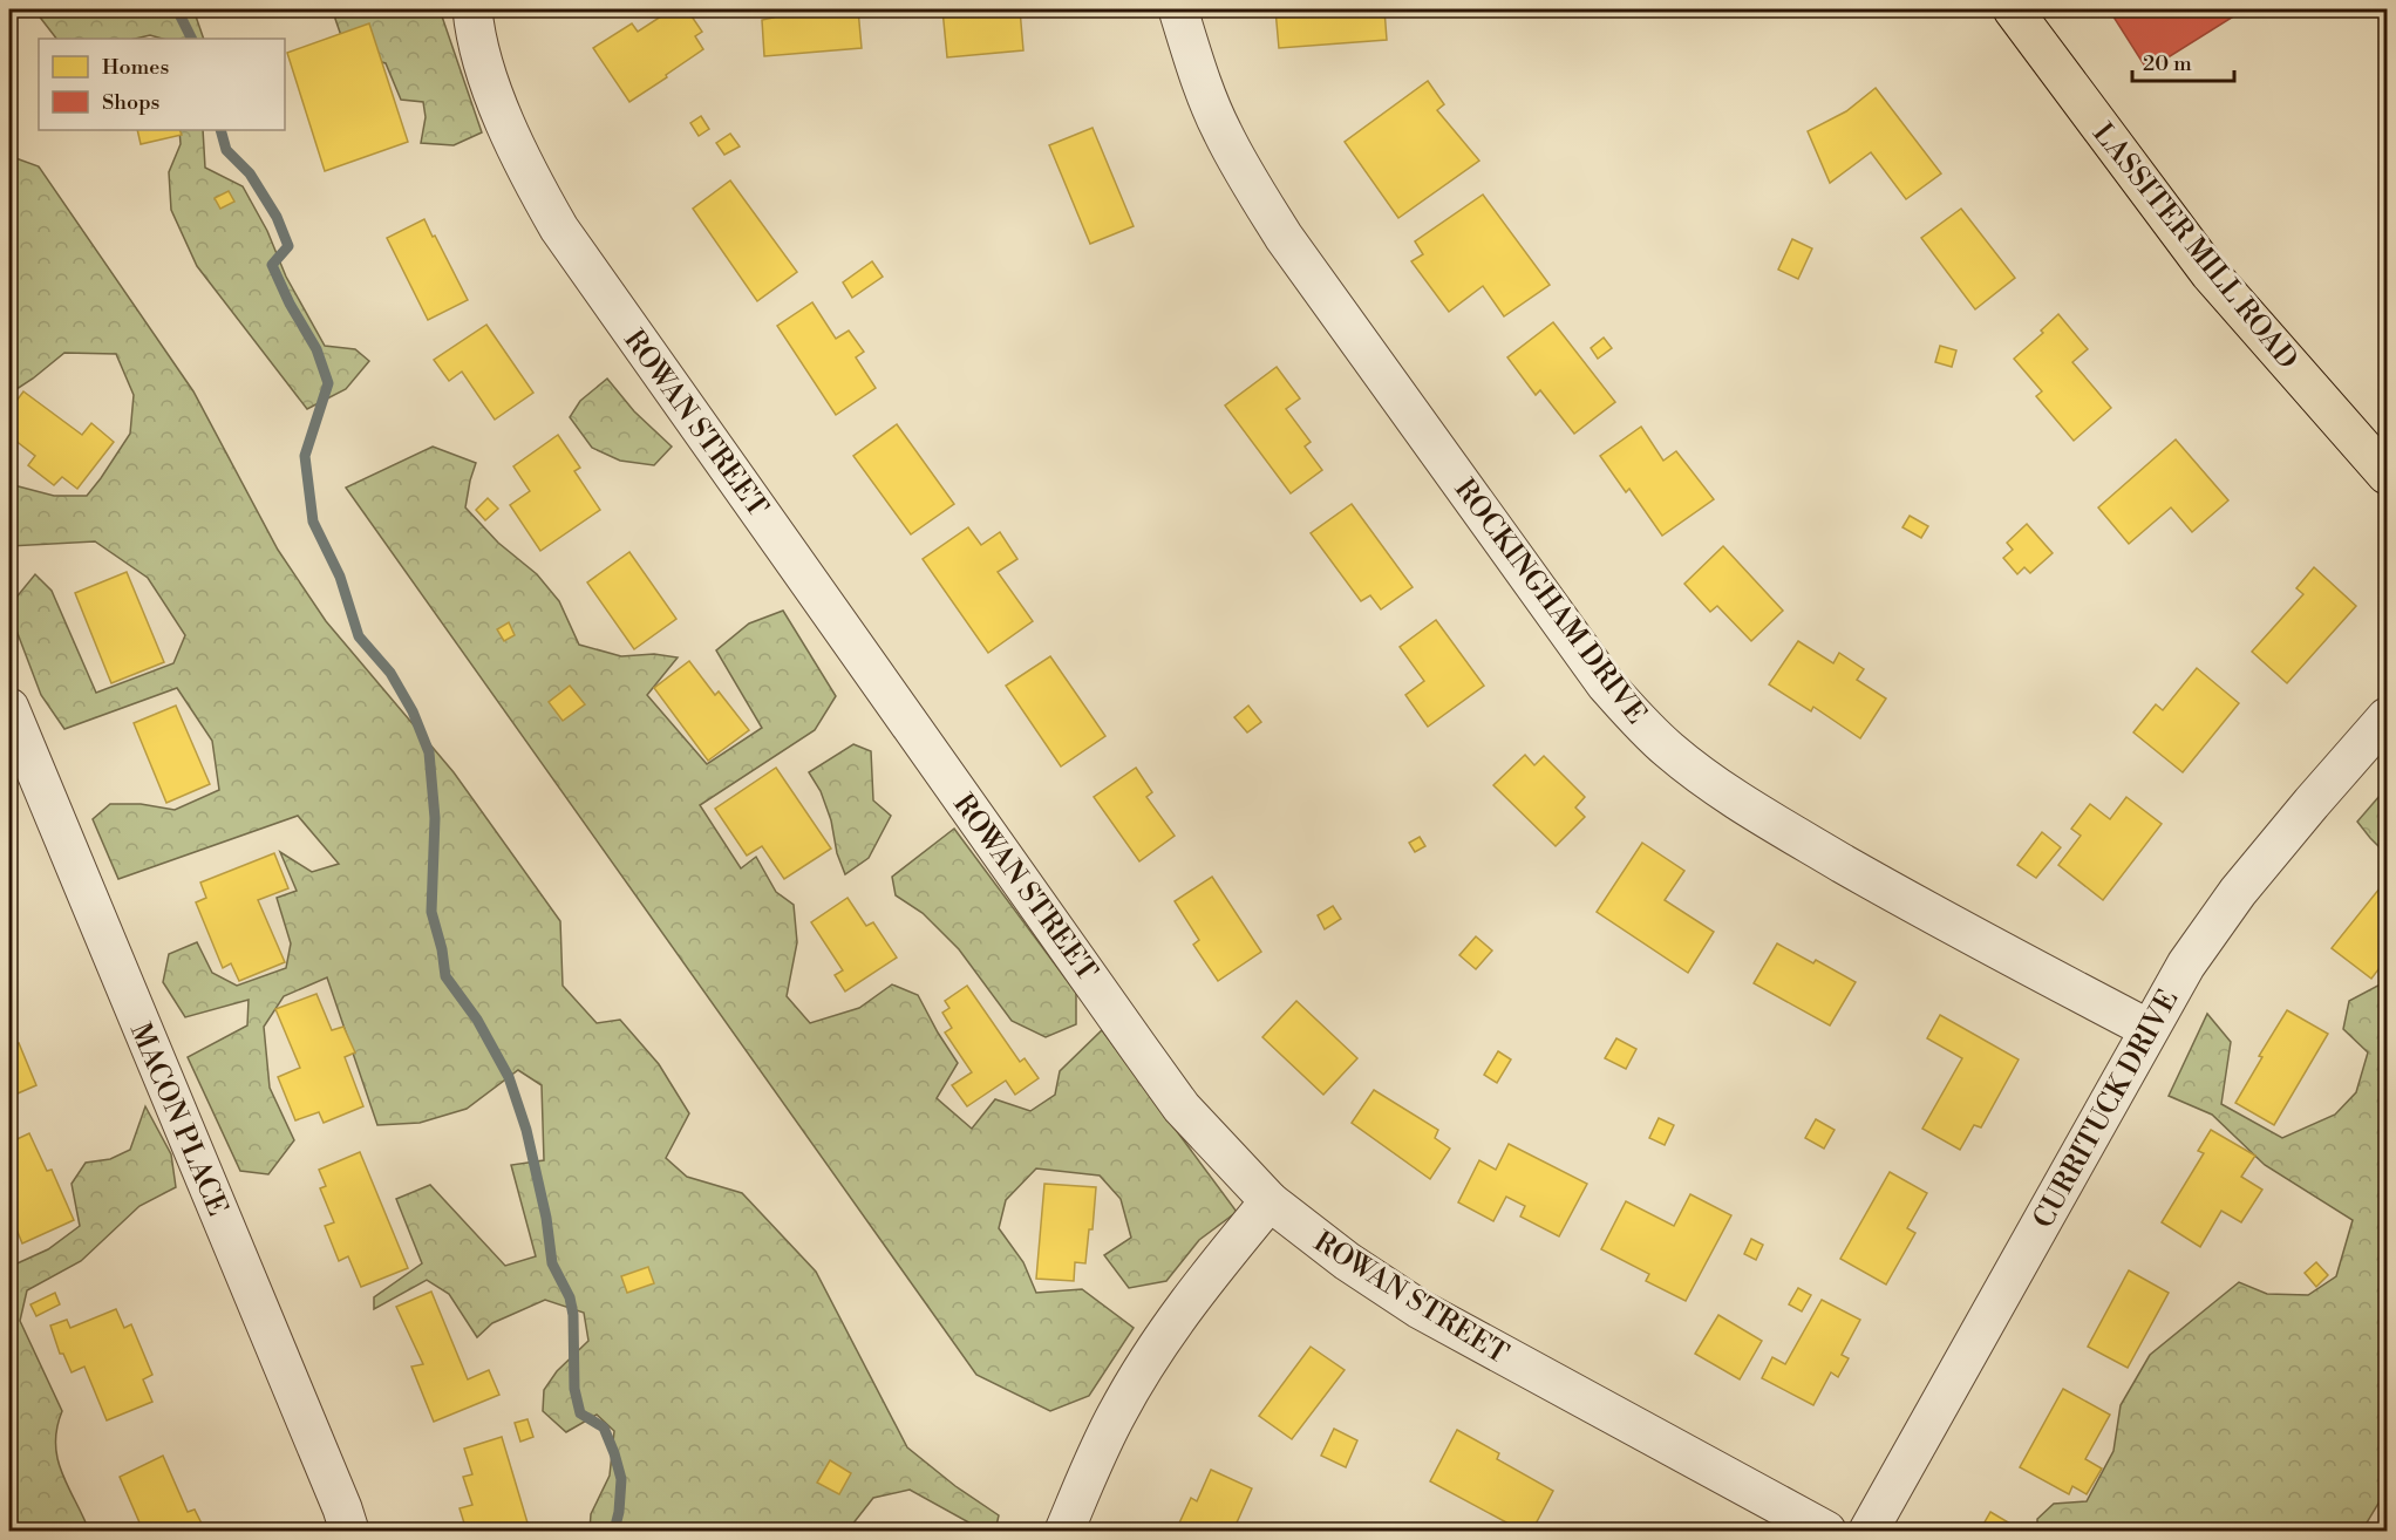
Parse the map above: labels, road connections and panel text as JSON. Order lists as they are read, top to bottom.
{
  "streets": {
    "main road": ["LASSITER MILL ROAD"],
    "street": [
      "ROWAN STREET",
      "ROCKINGHAM DRIVE",
      "CURRITUCK DRIVE",
      "MACON PLACE"
    ]
  },
  "crossings": [
    ["ROCKINGHAM DRIVE", "CURRITUCK DRIVE"]
  ],
  "legend": ["Homes", "Shops"],
  "scale_bar": "20 m"
}
